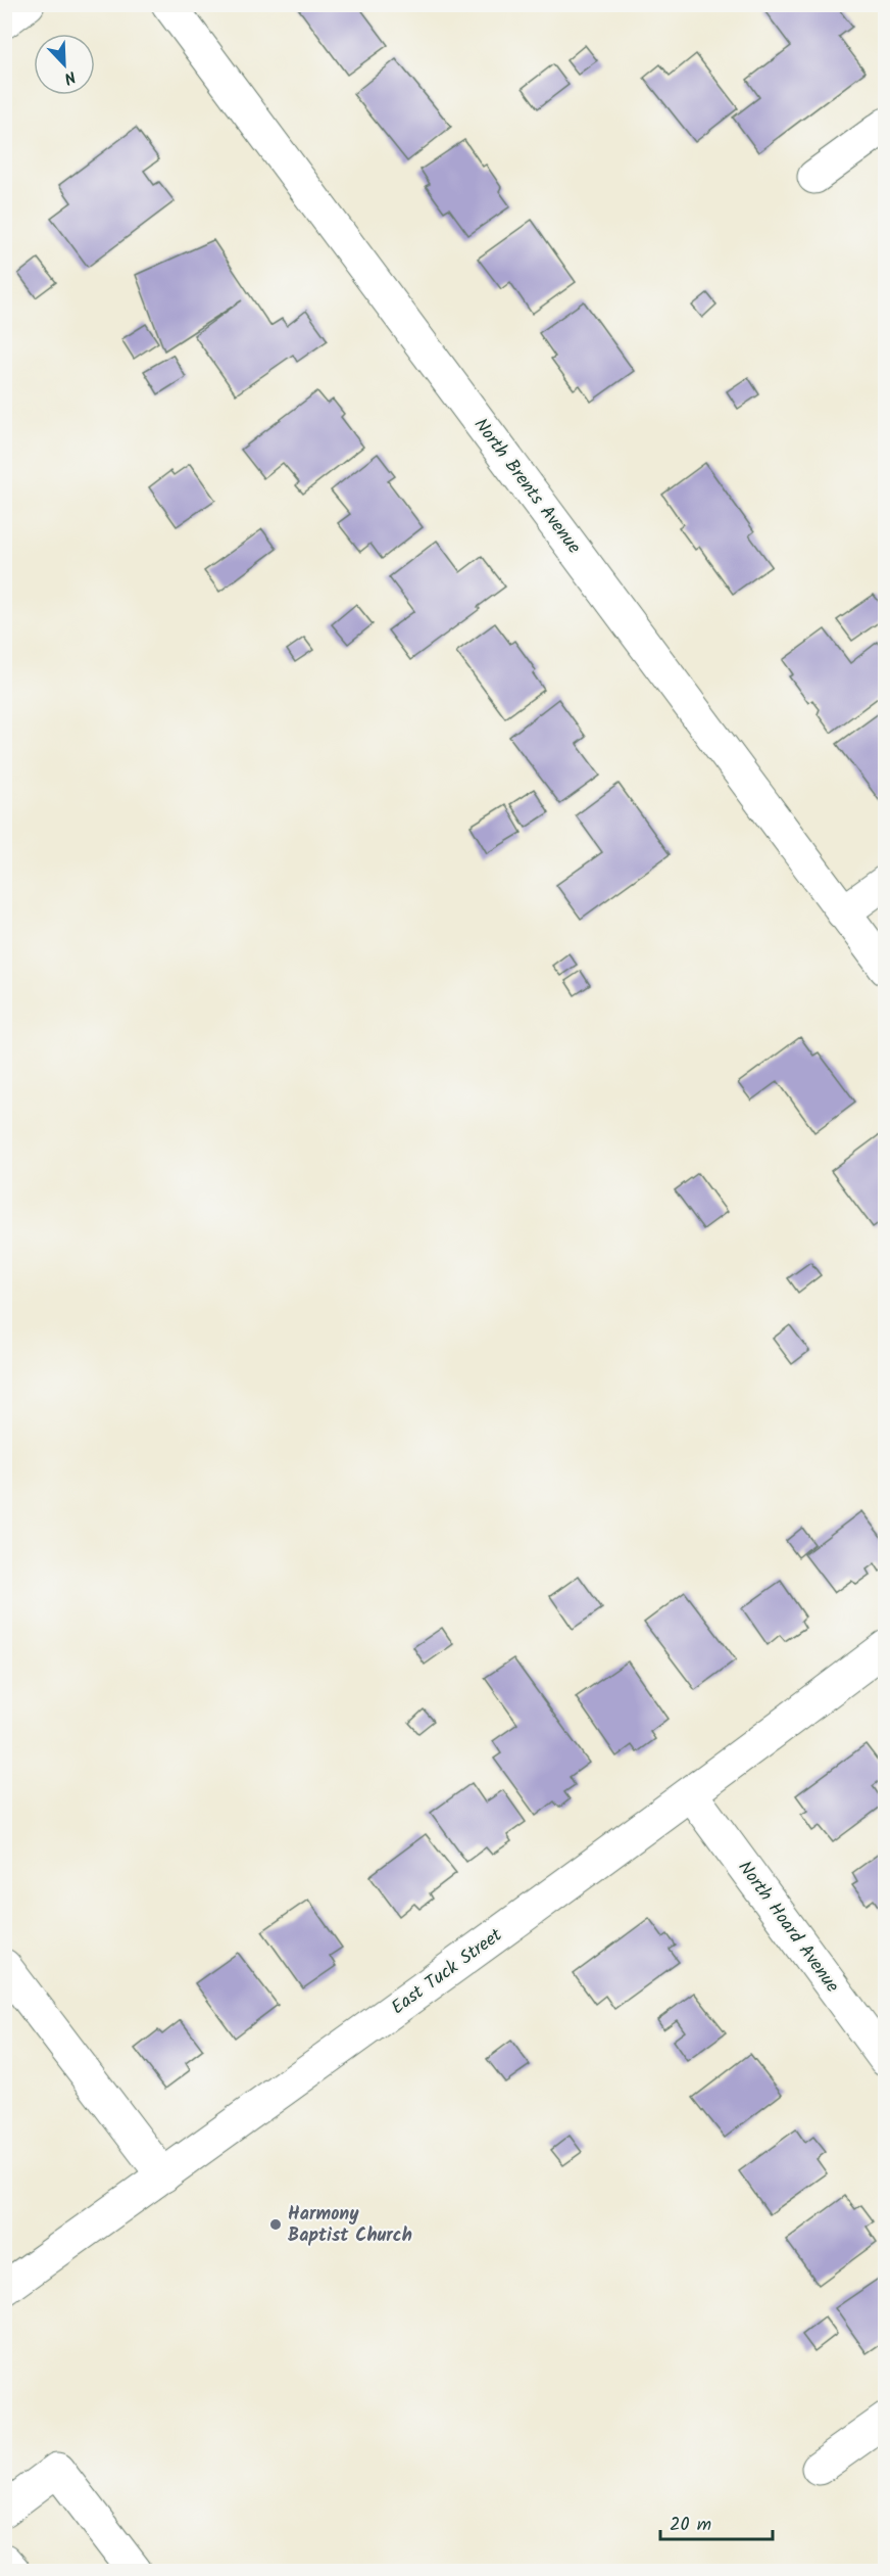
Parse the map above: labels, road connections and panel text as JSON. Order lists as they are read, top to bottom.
{
  "streets": {
    "street": ["North Brents Avenue", "North Hoard Avenue", "East Tuck Street"]
  },
  "crossings": [
    ["North Hoard Avenue", "East Tuck Street"]
  ],
  "places": ["Harmony Baptist Church"],
  "scale_bar": "20 m",
  "north": "bottom right"
}
